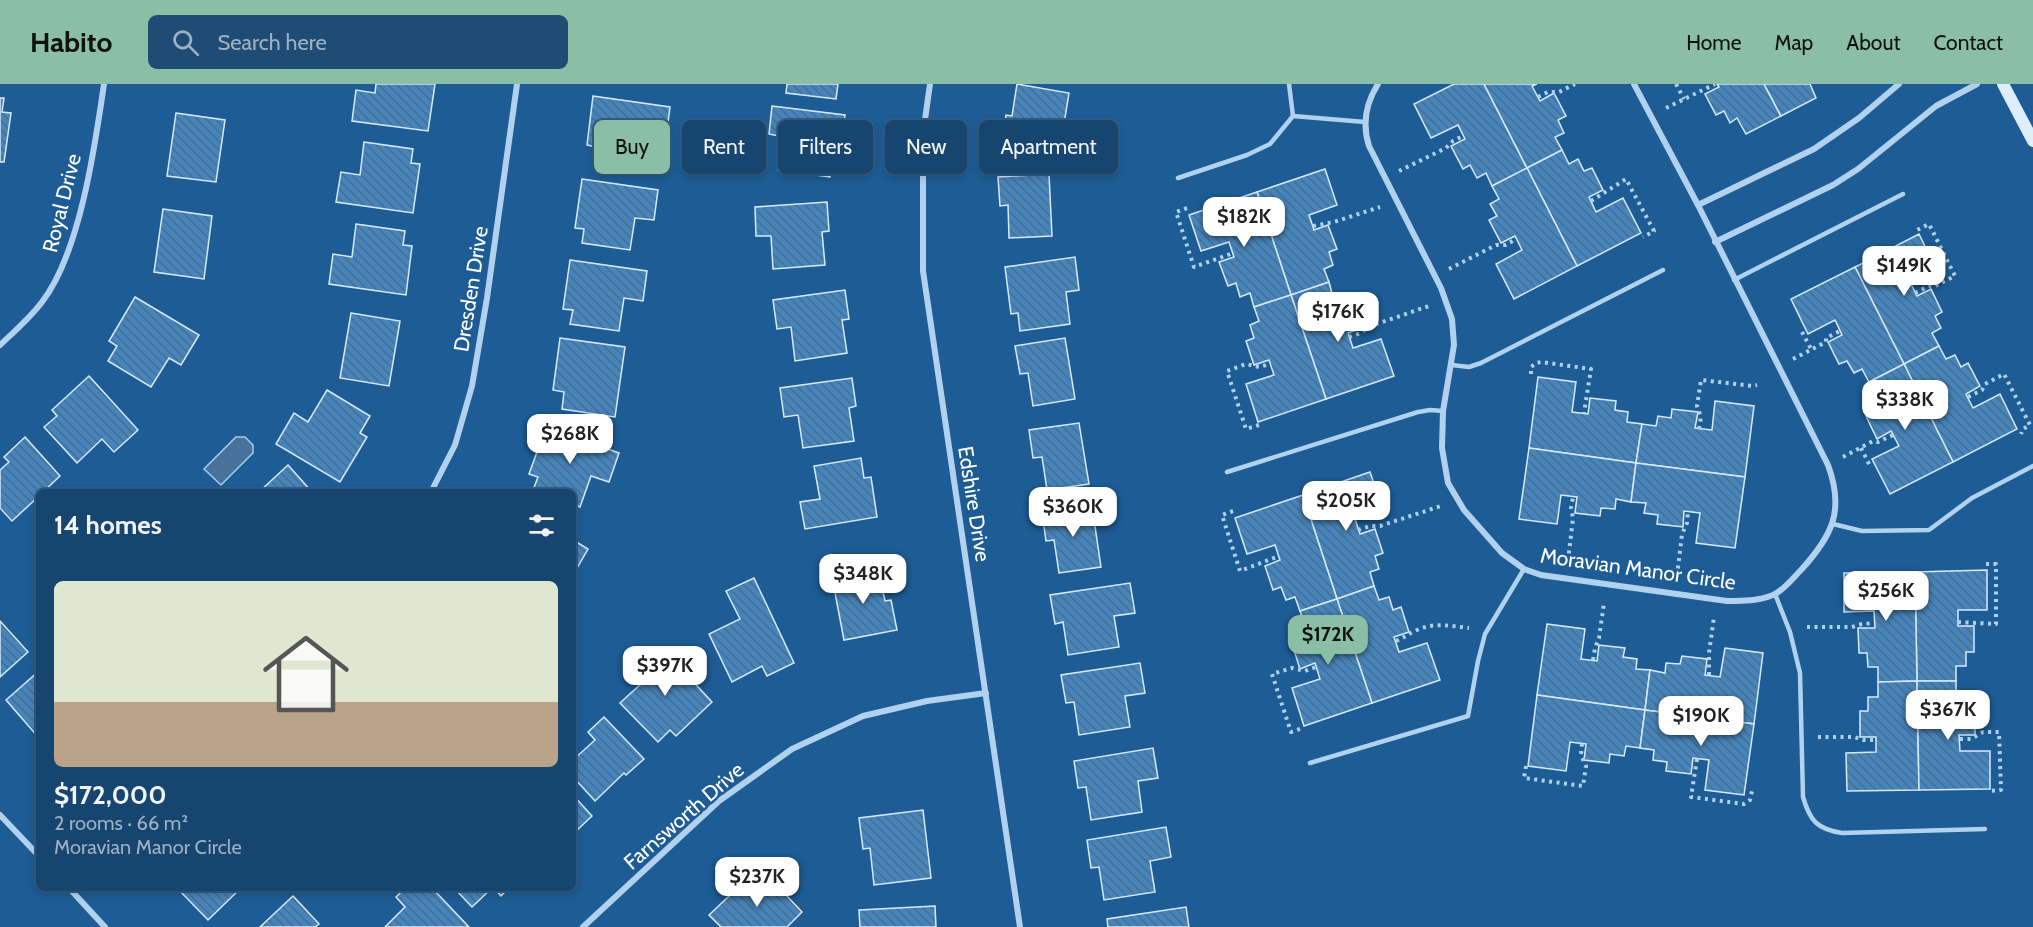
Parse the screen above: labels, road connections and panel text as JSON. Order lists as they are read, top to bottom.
{
  "streets": {
    "street": [
      "Royal Drive",
      "Dresden Drive",
      "Edshire Drive",
      "Moravian Manor Circle",
      "Farnsworth Drive"
    ]
  },
  "crossings": [
    ["Edshire Drive", "Farnsworth Drive"]
  ],
  "page": {
    "header": "Habito",
    "search": "Search here",
    "nav": [
      "Home",
      "Map",
      "About",
      "Contact"
    ],
    "chip": [
      "Buy",
      "Rent",
      "Filters",
      "New",
      "Apartment"
    ],
    "price": [
      "$182K",
      "$149K",
      "$176K",
      "$338K",
      "$268K",
      "$205K",
      "$360K",
      "$348K",
      "$256K",
      "$172K",
      "$397K",
      "$367K",
      "$190K",
      "$237K"
    ],
    "heading": "14 homes",
    "list": [
      {
        "name": "$172,000",
        "note": "2 rooms · 66 m² · Moravian Manor Circle"
      }
    ]
  }
}
